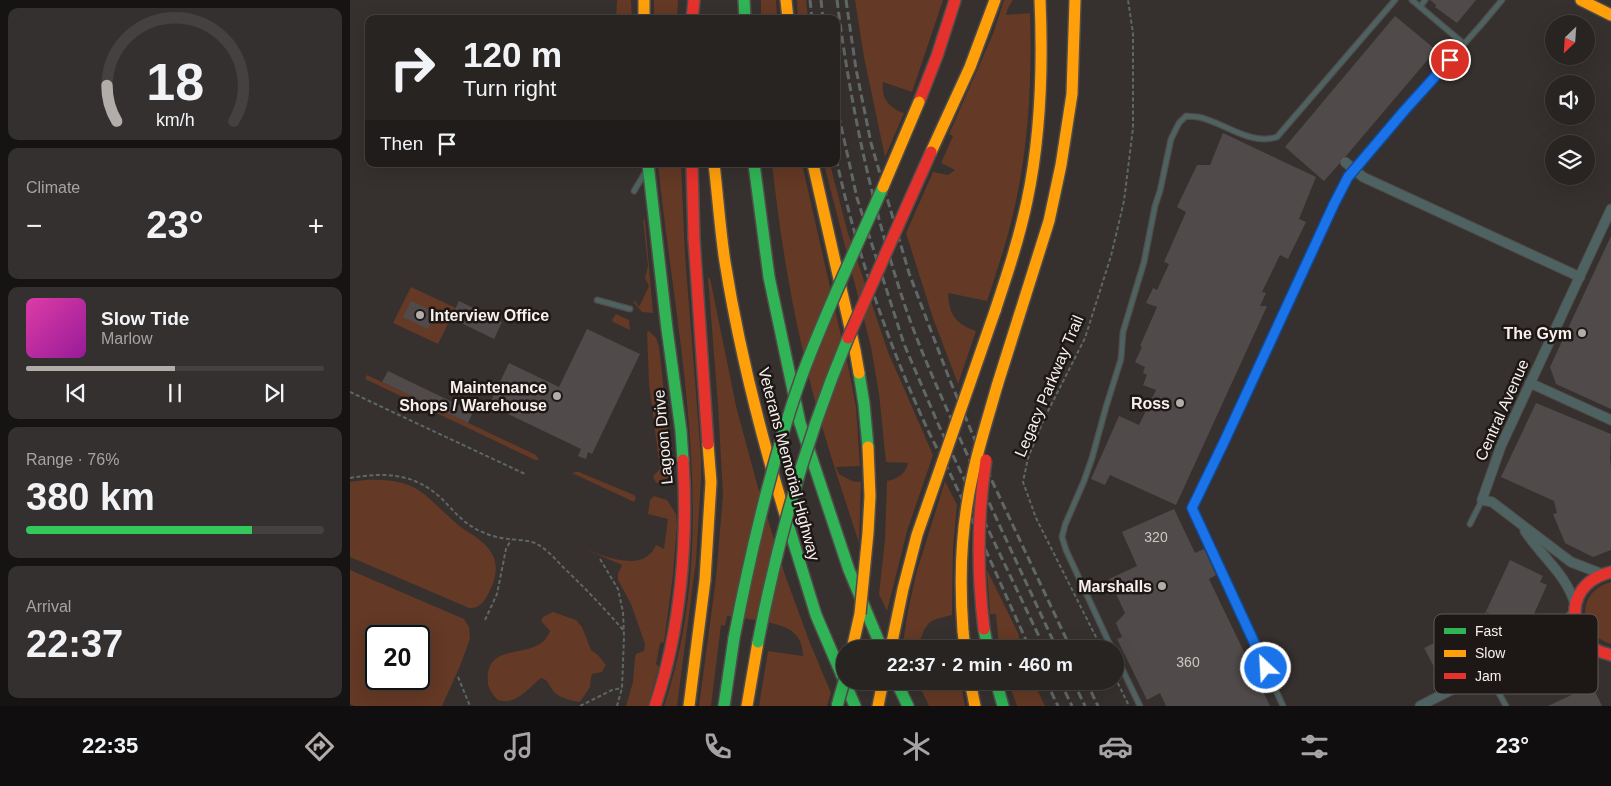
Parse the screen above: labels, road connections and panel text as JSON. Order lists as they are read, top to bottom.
{
  "streets": {
    "main road": ["Lagoon Drive", "Veterans Memorial Highway"],
    "street": ["Central Avenue"],
    "path": ["Legacy Parkway Trail"]
  },
  "places": [
    "Interview Office",
    "The Gym",
    "Maintenance Shops / Warehouse",
    "Ross",
    "Marshalls"
  ],
  "house_numbers": ["320", "360"],
  "legend": ["Fast", "Slow", "Jam"],
  "north": "bottom left",
  "page": {
    "turn": ["120 m", "Turn right"],
    "then": "Then",
    "tile": [
      "Climate",
      ["Range · 76%", "380 km"],
      ["Arrival", "22:37"]
    ],
    "heat": ["−", "23°", "+"],
    "song": ["Slow Tide", "Marlow"],
    "limit": "20",
    "trip": "22:37 · 2 min · 460 m",
    "tabs": ["22:35", "23°"],
    "gauge": ["18", "km/h"]
  }
}
